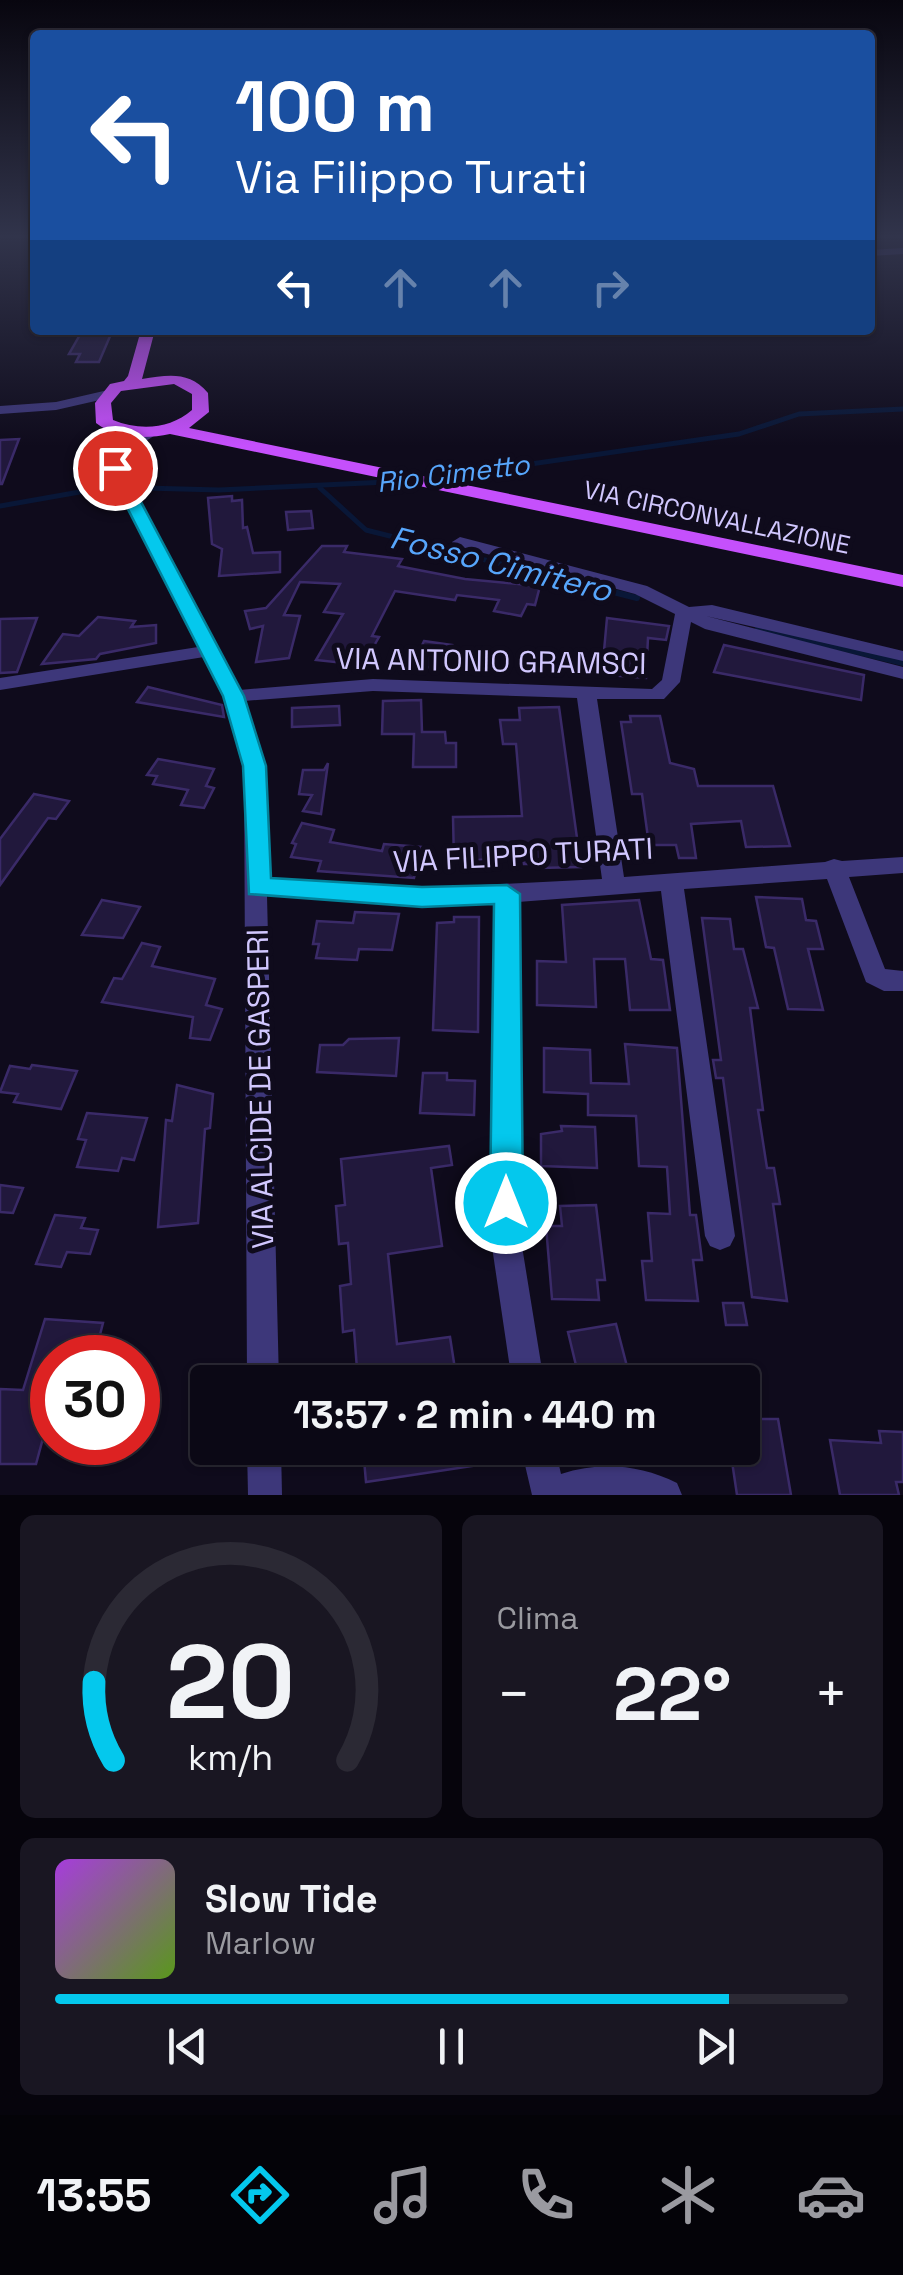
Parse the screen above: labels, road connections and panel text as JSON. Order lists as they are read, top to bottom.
{
  "streets": {
    "main road": ["VIA CIRCONVALLAZIONE"],
    "street": ["VIA ANTONIO GRAMSCI", "VIA FILIPPO TURATI", "VIA ALCIDE DE GASPERI"]
  },
  "crossings": [
    ["VIA CIRCONVALLAZIONE", "VIA ALCIDE DE GASPERI"],
    ["VIA ANTONIO GRAMSCI", "VIA ALCIDE DE GASPERI"],
    ["VIA FILIPPO TURATI", "VIA ALCIDE DE GASPERI"]
  ],
  "water": ["Rio Cimetto", "Fosso Cimitero"],
  "page": {
    "turn": ["100 m", "Via Filippo Turati"],
    "limit": "30",
    "trip": "13:57 · 2 min · 440 m",
    "tile": "Clima",
    "heat": ["−", "22°", "+"],
    "song": ["Slow Tide", "Marlow"],
    "tabs": "13:55",
    "gauge": ["20", "km/h"]
  }
}
